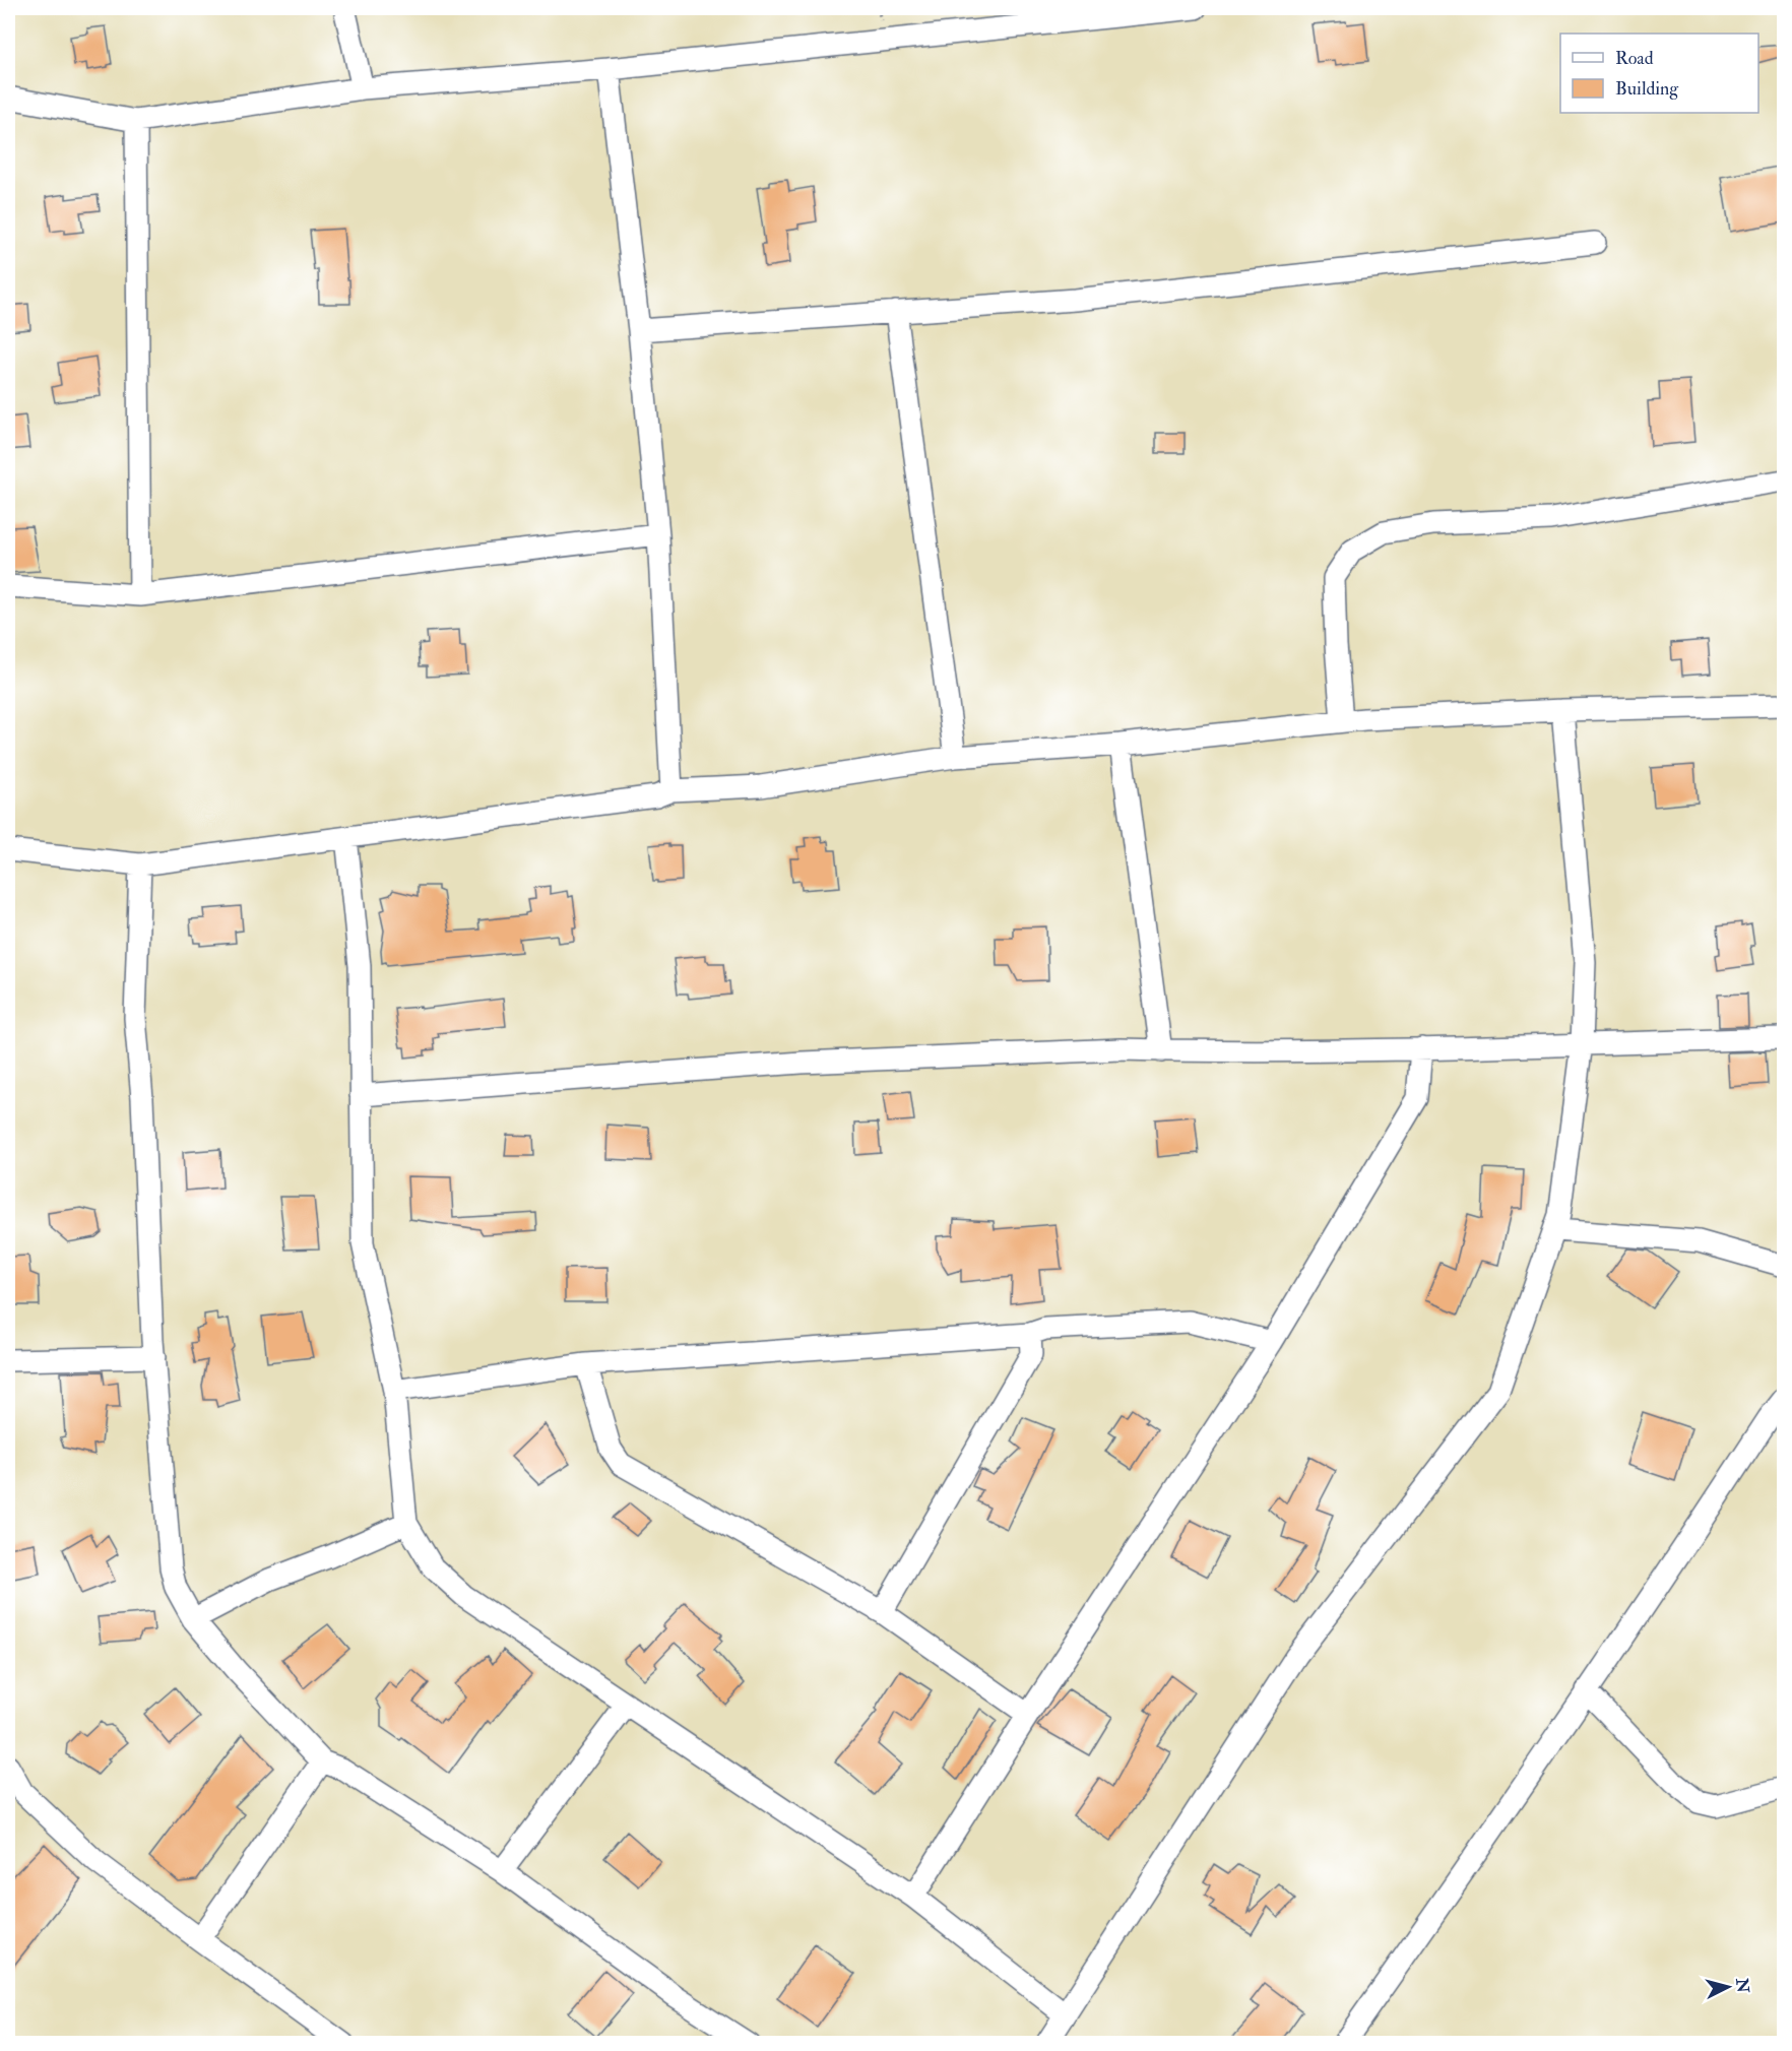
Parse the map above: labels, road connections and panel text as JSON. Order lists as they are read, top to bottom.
{
  "legend": ["Road", "Building"],
  "north": "right"
}
